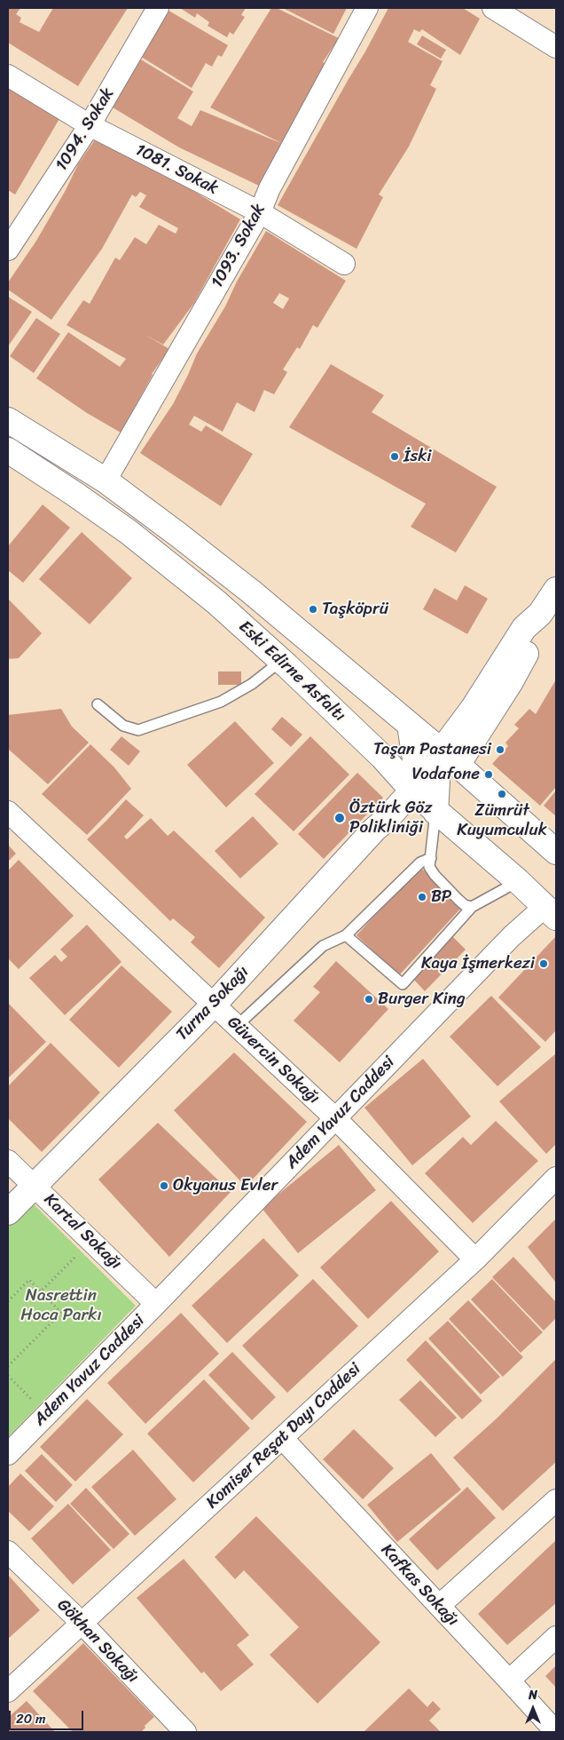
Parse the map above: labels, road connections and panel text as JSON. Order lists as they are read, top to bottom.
{
  "streets": {
    "main road": ["Eski Edirne Asfaltı", "Turna Sokağı"],
    "street": [
      "1094. Sokak",
      "1081. Sokak",
      "1093. Sokak",
      "Güvercin Sokağı",
      "Adem Yavuz Caddesi",
      "Kartal Sokağı",
      "Komiser Reşat Dayı Caddesi",
      "Kafkas Sokağı",
      "Gökhan Sokağı"
    ]
  },
  "crossings": [
    ["1094. Sokak", "1081. Sokak"],
    ["1081. Sokak", "1093. Sokak"],
    ["1093. Sokak", "Eski Edirne Asfaltı"],
    ["Eski Edirne Asfaltı", "Turna Sokağı"],
    ["Eski Edirne Asfaltı", "Adem Yavuz Caddesi"],
    ["Turna Sokağı", "Güvercin Sokağı"],
    ["Turna Sokağı", "Kartal Sokağı"],
    ["Güvercin Sokağı", "Adem Yavuz Caddesi"],
    ["Güvercin Sokağı", "Komiser Reşat Dayı Caddesi"],
    ["Adem Yavuz Caddesi", "Kartal Sokağı"],
    ["Komiser Reşat Dayı Caddesi", "Kafkas Sokağı"],
    ["Komiser Reşat Dayı Caddesi", "Gökhan Sokağı"]
  ],
  "parks": ["Nasrettin Hoca Parkı"],
  "places": [
    "İski",
    "Taşköprü",
    "Taşan Pastanesi",
    "Vodafone",
    "Zümrüt Kuyumculuk",
    "Öztürk Göz Polikliniği",
    "BP",
    "Kaya İşmerkezi",
    "Burger King",
    "Okyanus Evler"
  ],
  "scale_bar": "20 m",
  "north": "top"
}
